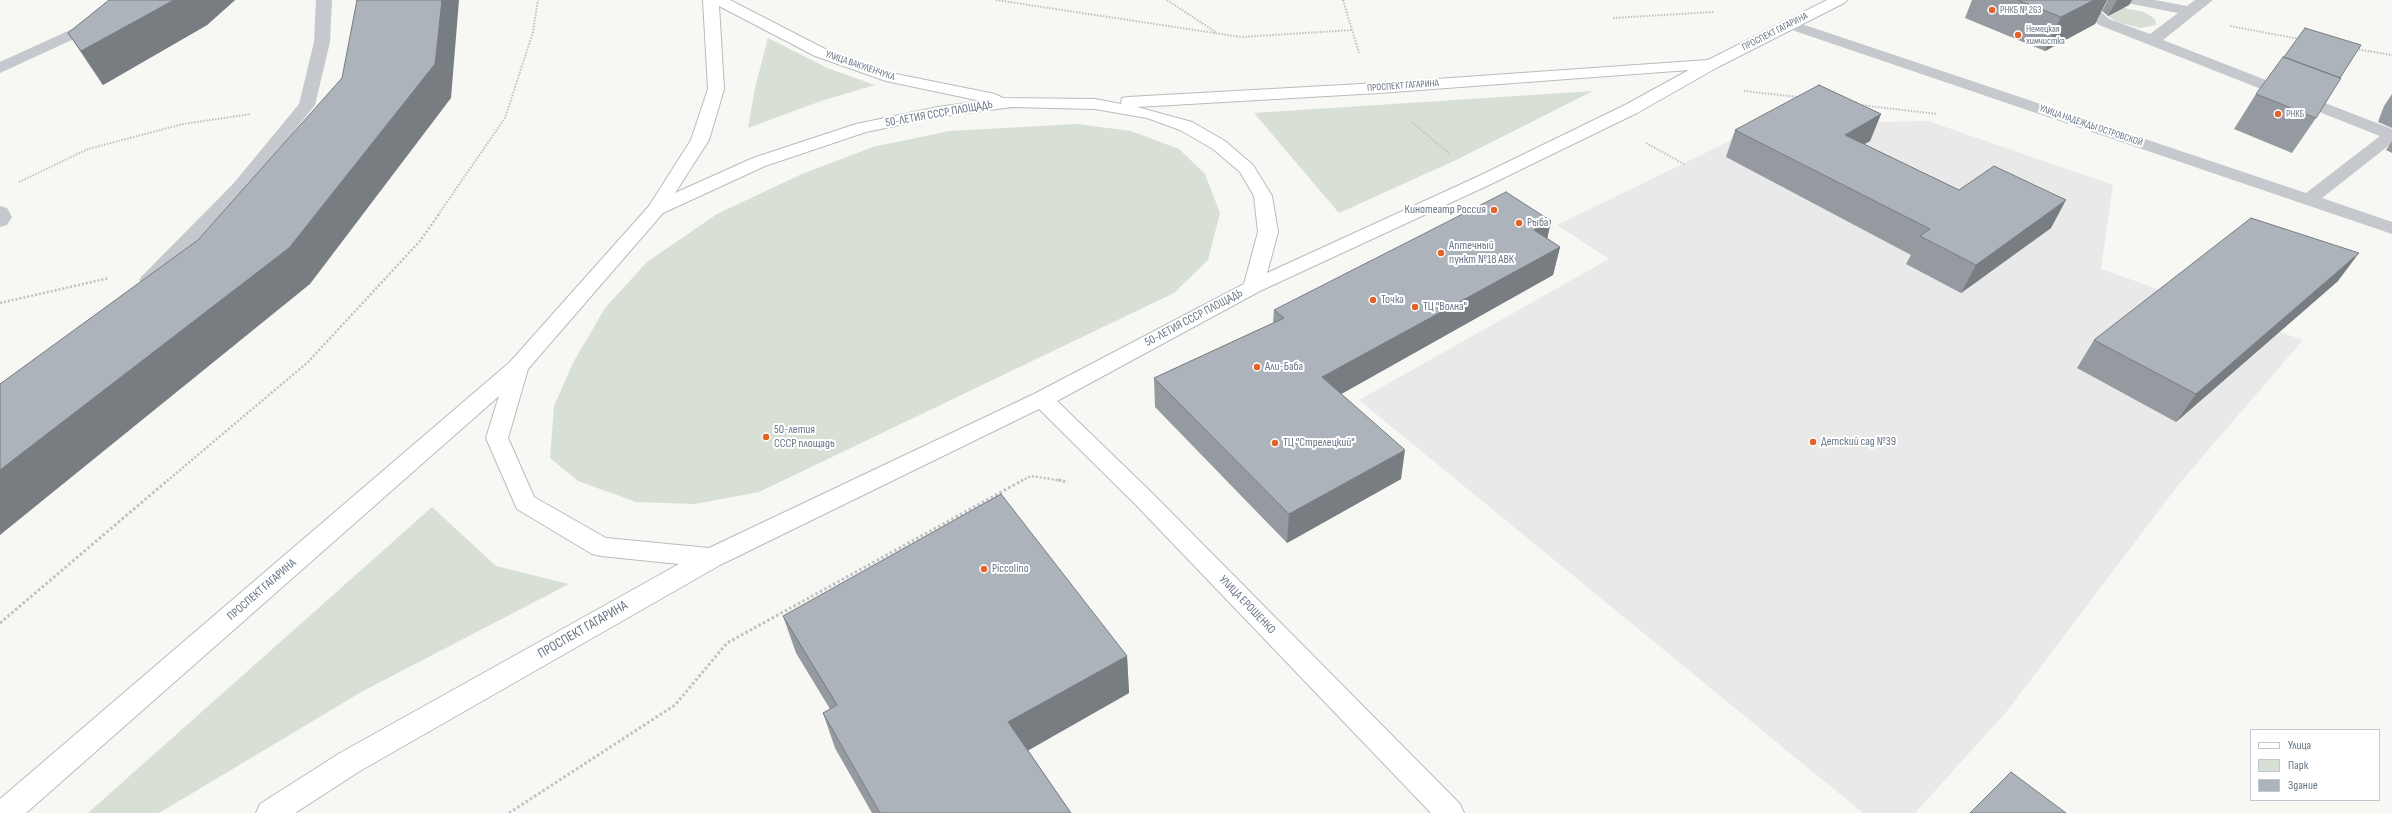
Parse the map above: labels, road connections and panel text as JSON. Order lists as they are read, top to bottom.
{
  "streets": {
    "main road": [
      "ПРОСПЕКТ ГАГАРИНА",
      "УЛИЦА ВАКУЛЕНЧУКА",
      "50-ЛЕТИЯ СССР ПЛОЩАДЬ",
      "УЛИЦА ЕРОШЕНКО"
    ],
    "street": ["УЛИЦА НАДЕЖДЫ ОСТРОВСКОЙ"]
  },
  "crossings": [
    ["ПРОСПЕКТ ГАГАРИНА", "50-ЛЕТИЯ СССР ПЛОЩАДЬ"],
    ["ПРОСПЕКТ ГАГАРИНА", "УЛИЦА НАДЕЖДЫ ОСТРОВСКОЙ"],
    ["УЛИЦА ВАКУЛЕНЧУКА", "50-ЛЕТИЯ СССР ПЛОЩАДЬ"],
    ["50-ЛЕТИЯ СССР ПЛОЩАДЬ", "УЛИЦА ЕРОШЕНКО"]
  ],
  "places": [
    "РНКБ № 263",
    "Немецкая химчистка",
    "РНКБ",
    "Кинотеатр Россия",
    "Рыба",
    "Аптечный пункт №18 АВК",
    "Точка",
    "ТЦ \"Волна\"",
    "Али-Баба",
    "50-летия СССР площадь",
    "Детский сад №39",
    "ТЦ \"Стрелецкий\"",
    "Piccolino"
  ],
  "legend": ["Улица", "Парк", "Здание"]
}
